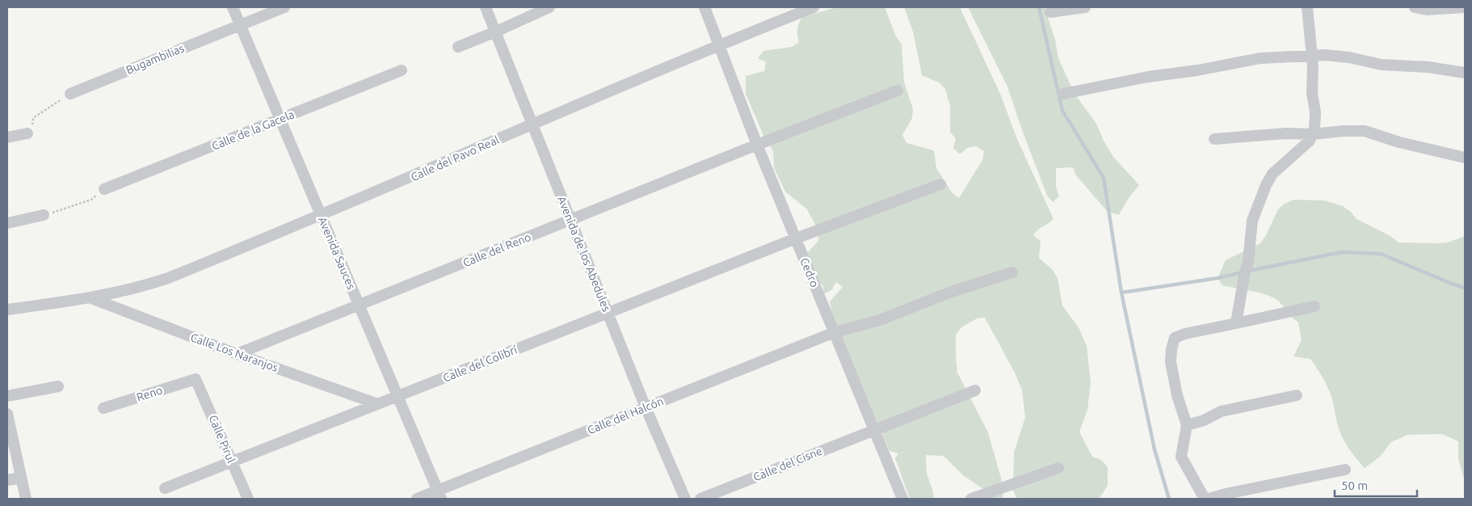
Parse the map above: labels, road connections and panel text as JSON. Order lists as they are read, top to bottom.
{
  "streets": {
    "street": [
      "Bugambilias",
      "Calle de la Gacela",
      "Calle del Pavo Real",
      "Calle del Reno",
      "Avenida Sauces",
      "Avenida de los Abedules",
      "Cedro",
      "Calle Los Naranjos",
      "Calle del Colibrí",
      "Reno",
      "Calle del Halcón",
      "Calle Pirul",
      "Calle del Cisne"
    ]
  },
  "crossings": [
    ["Bugambilias", "Avenida Sauces"],
    ["Calle de la Gacela", "Avenida Sauces"],
    ["Calle del Pavo Real", "Avenida Sauces"],
    ["Calle del Pavo Real", "Avenida de los Abedules"],
    ["Calle del Pavo Real", "Cedro"],
    ["Calle del Pavo Real", "Calle Los Naranjos"],
    ["Calle del Reno", "Avenida Sauces"],
    ["Calle del Reno", "Avenida de los Abedules"],
    ["Calle del Reno", "Cedro"],
    ["Calle del Reno", "Calle Los Naranjos"],
    ["Avenida Sauces", "Calle del Colibrí"],
    ["Avenida Sauces", "Calle del Halcón"],
    ["Avenida de los Abedules", "Calle del Colibrí"],
    ["Avenida de los Abedules", "Calle del Halcón"],
    ["Cedro", "Calle del Colibrí"],
    ["Cedro", "Calle del Halcón"],
    ["Cedro", "Calle del Cisne"],
    ["Calle Los Naranjos", "Calle del Colibrí"],
    ["Calle del Colibrí", "Calle Pirul"],
    ["Reno", "Calle Pirul"]
  ],
  "scale_bar": "50 m"
}
